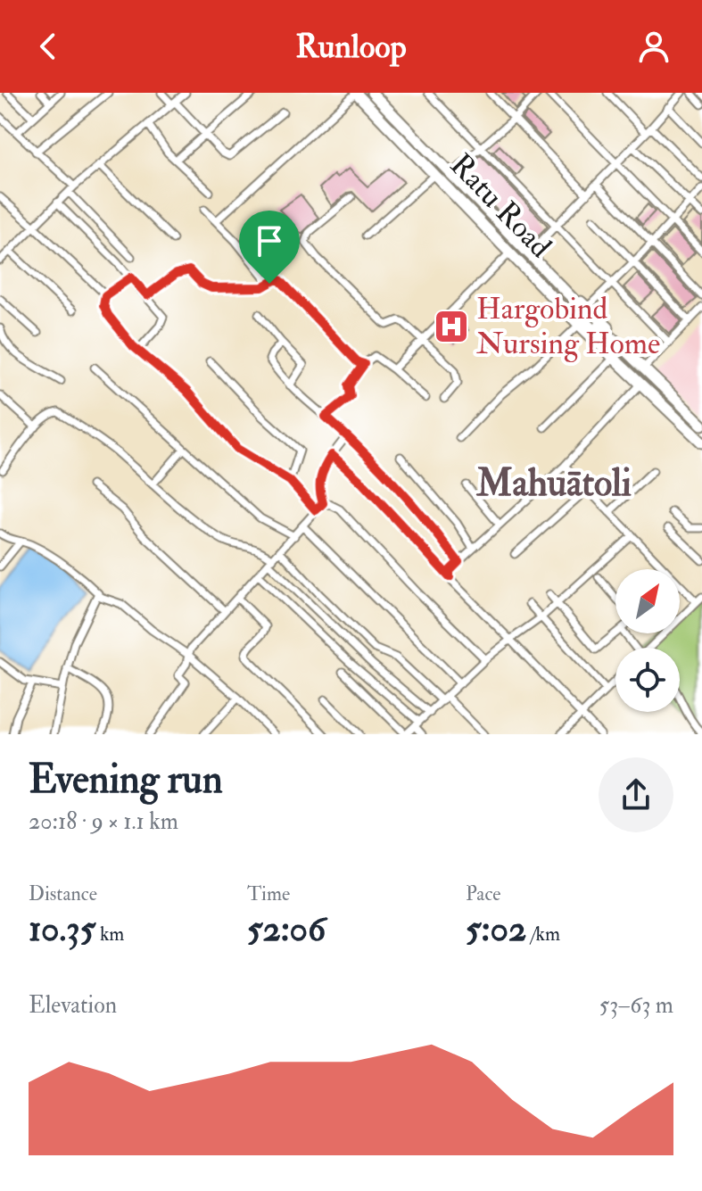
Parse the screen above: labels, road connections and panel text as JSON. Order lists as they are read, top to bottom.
{
  "streets": {
    "main road": ["Ratu Road"]
  },
  "districts": ["Mahuātoli"],
  "places": {
    "hospital": ["Hargobind Nursing Home"]
  },
  "north": "top right",
  "page": {
    "header": "Runloop",
    "heading": ["Evening run", "20:18 · 9 × 1.1 km"],
    "stats": [
      ["Distance", "10.35 km"],
      ["Time", "52:06"],
      ["Pace", "5:02 /km"]
    ],
    "chart": ["Elevation", "53–63 m"]
  }
}
